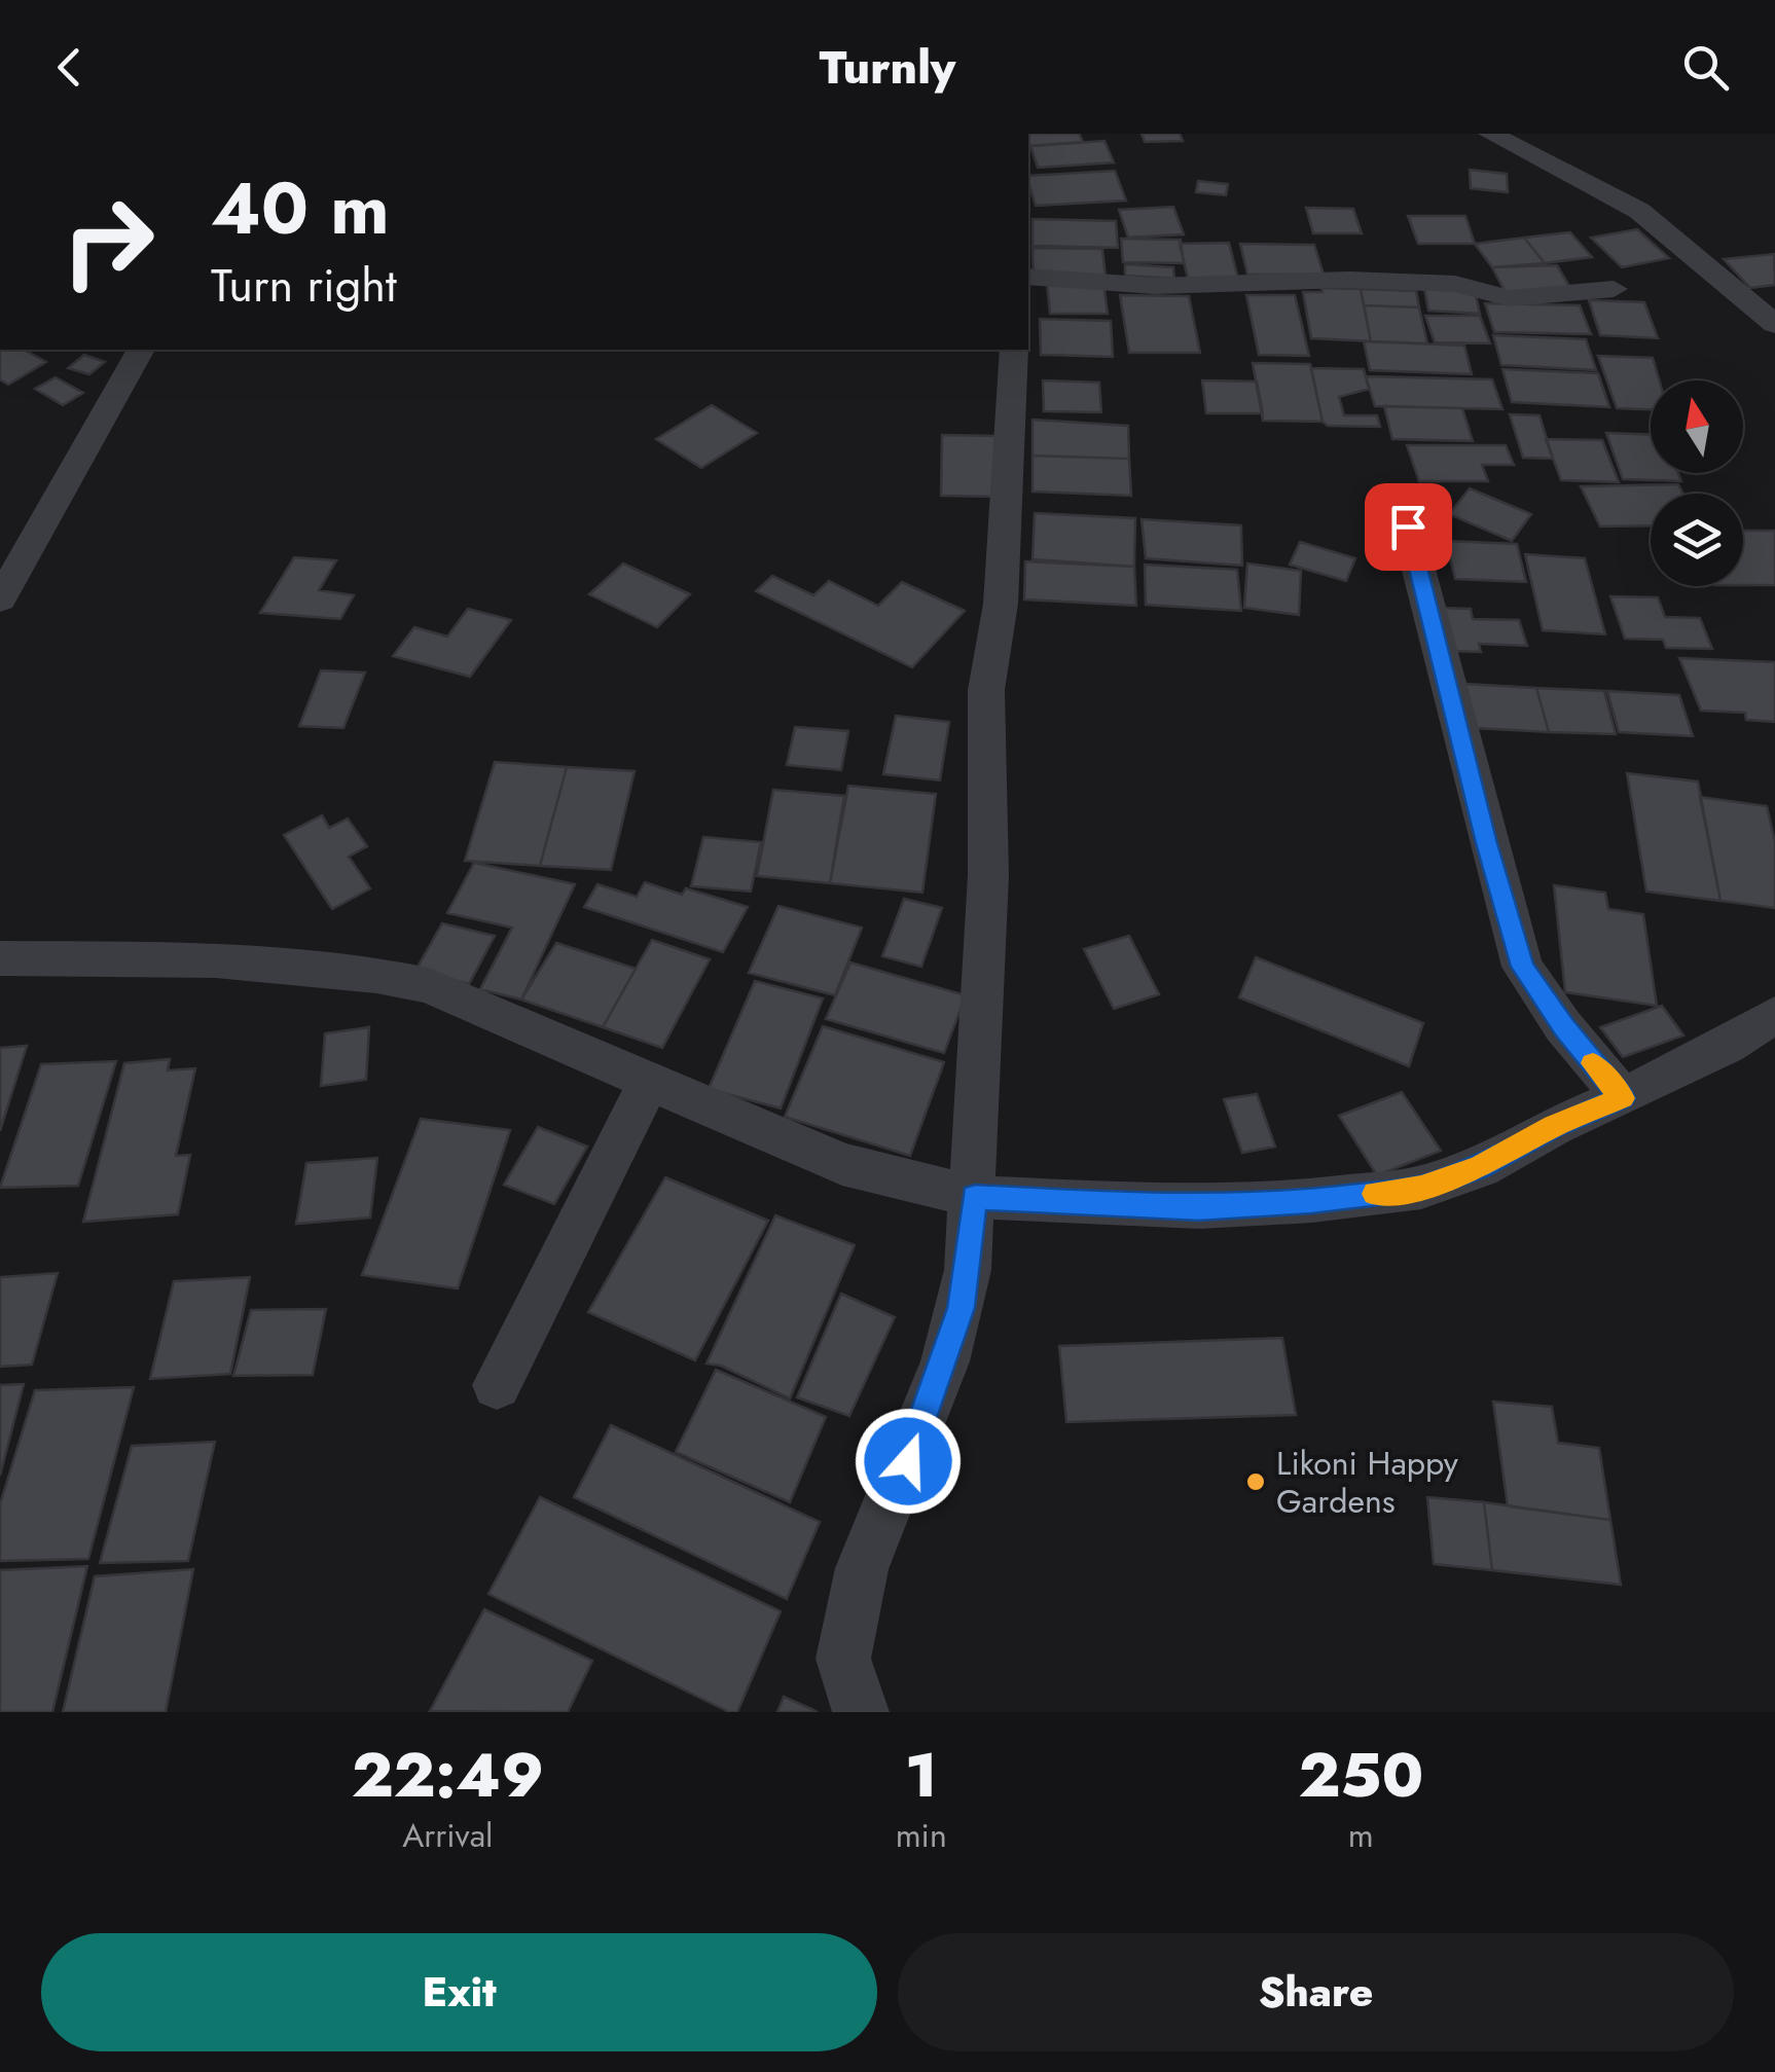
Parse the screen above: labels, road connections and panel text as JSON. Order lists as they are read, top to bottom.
{
  "places": ["Likoni Happy Gardens"],
  "north": "top",
  "page": {
    "header": "Turnly",
    "turn": ["40 m", "Turn right"],
    "eta": [
      "22:49",
      "Arrival",
      "1",
      "min",
      "250",
      "m"
    ],
    "buttons": ["Exit", "Share"]
  }
}
